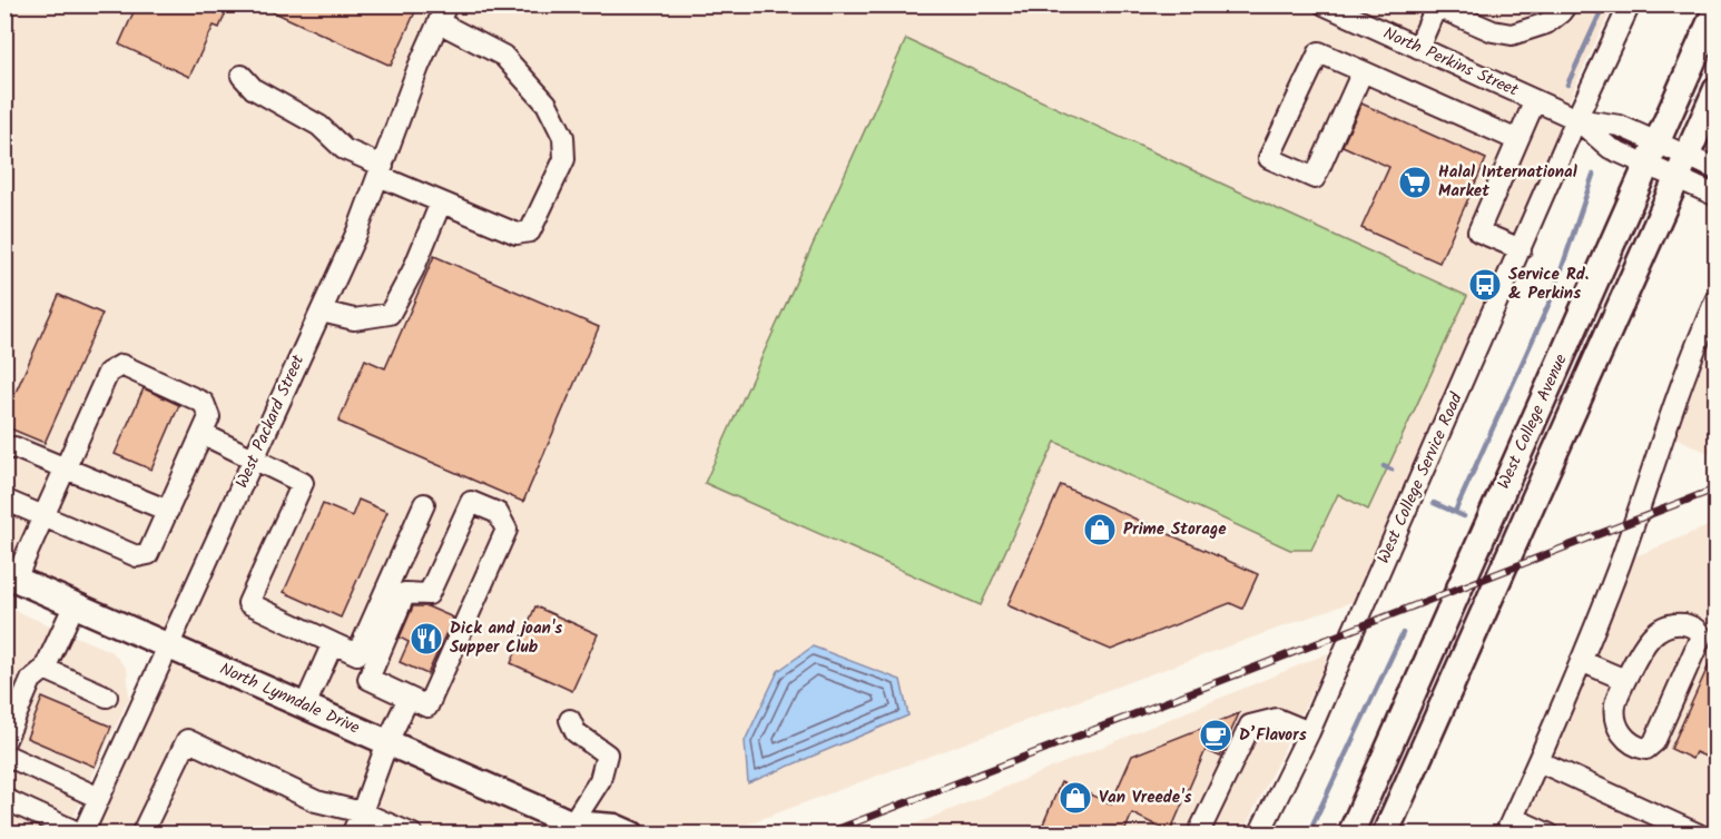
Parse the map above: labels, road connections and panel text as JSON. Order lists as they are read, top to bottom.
{
  "streets": {
    "main road": ["West College Avenue", "North Lynndale Drive"],
    "street": ["North Perkins Street", "West Packard Street", "West College Service Road"]
  },
  "crossings": [
    ["North Perkins Street", "West College Service Road"],
    ["West Packard Street", "North Lynndale Drive"]
  ],
  "places": {
    "supermarket": ["Halal International Market"],
    "bus stop": ["Service Rd. & Perkins"],
    "shop": ["Prime Storage", "Van Vreede's"],
    "restaurant": ["Dick and joan's Supper Club"],
    "cafe": ["D’Flavors"]
  }
}
